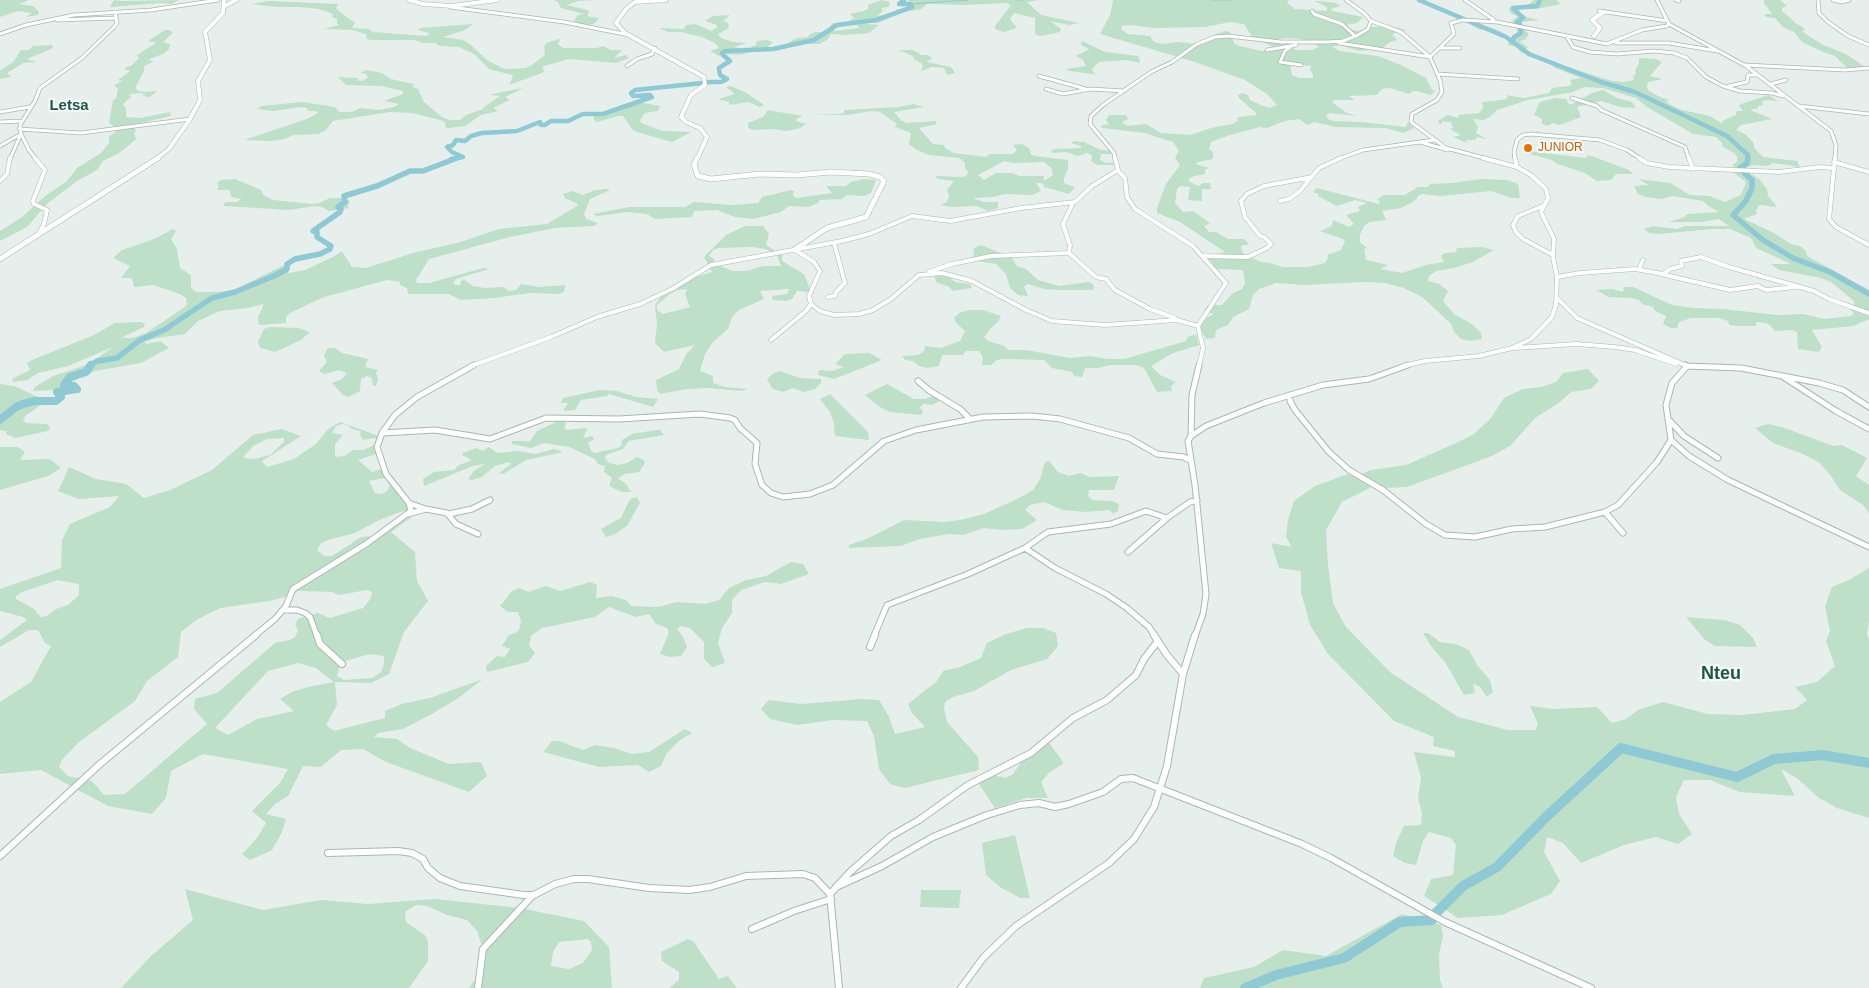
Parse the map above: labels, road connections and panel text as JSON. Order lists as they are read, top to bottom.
{
  "districts": ["Letsa", "Nteu"],
  "places": ["JUNIOR"]
}
